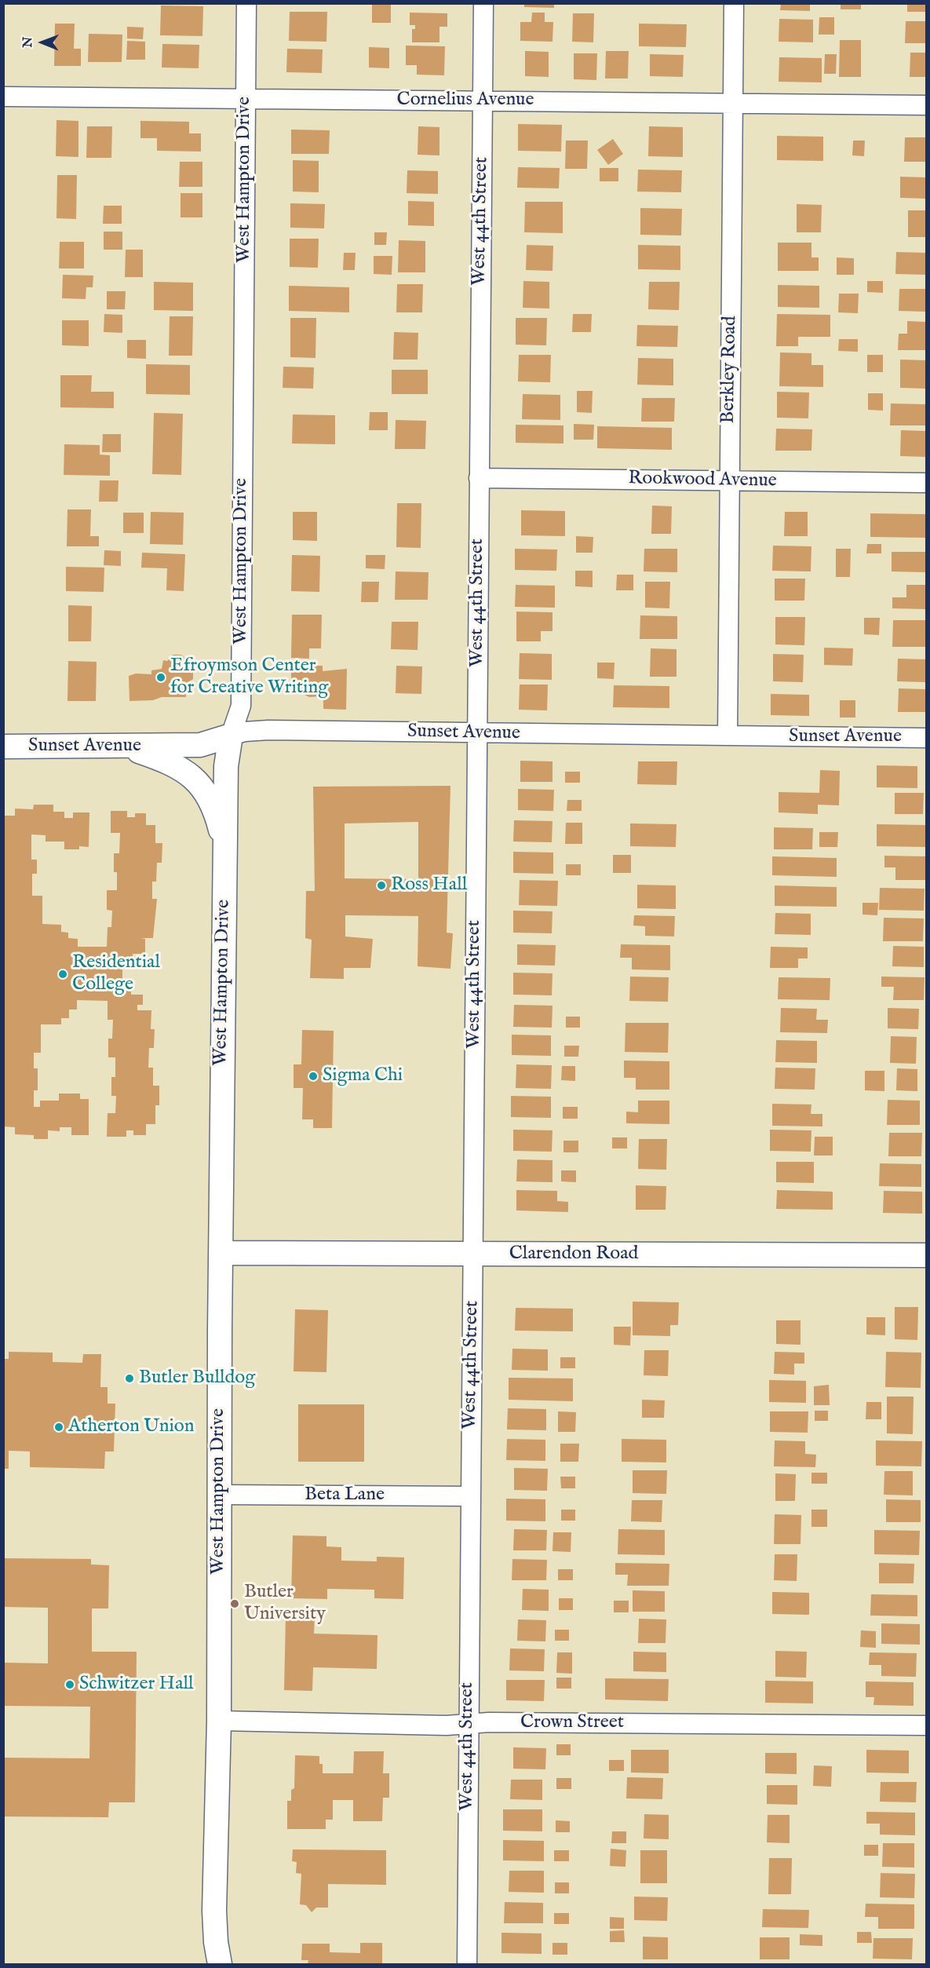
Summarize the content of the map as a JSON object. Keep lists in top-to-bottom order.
{
  "streets": {
    "street": [
      "Cornelius Avenue",
      "West Hampton Drive",
      "West 44th Street",
      "Berkley Road",
      "Rookwood Avenue",
      "Sunset Avenue",
      "Clarendon Road",
      "Beta Lane",
      "Crown Street"
    ]
  },
  "crossings": [
    ["Cornelius Avenue", "West Hampton Drive"],
    ["Cornelius Avenue", "West 44th Street"],
    ["Cornelius Avenue", "Berkley Road"],
    ["West Hampton Drive", "Sunset Avenue"],
    ["West Hampton Drive", "Clarendon Road"],
    ["West Hampton Drive", "Beta Lane"],
    ["West Hampton Drive", "Crown Street"],
    ["West 44th Street", "Rookwood Avenue"],
    ["West 44th Street", "Sunset Avenue"],
    ["West 44th Street", "Clarendon Road"],
    ["West 44th Street", "Beta Lane"],
    ["West 44th Street", "Crown Street"],
    ["Berkley Road", "Rookwood Avenue"],
    ["Berkley Road", "Sunset Avenue"]
  ],
  "places": [
    "Efroymson Center for Creative Writing",
    "Ross Hall",
    "Residential College",
    "Sigma Chi",
    "Butler Bulldog",
    "Atherton Union",
    "Butler University",
    "Schwitzer Hall"
  ],
  "north": "left"
}
